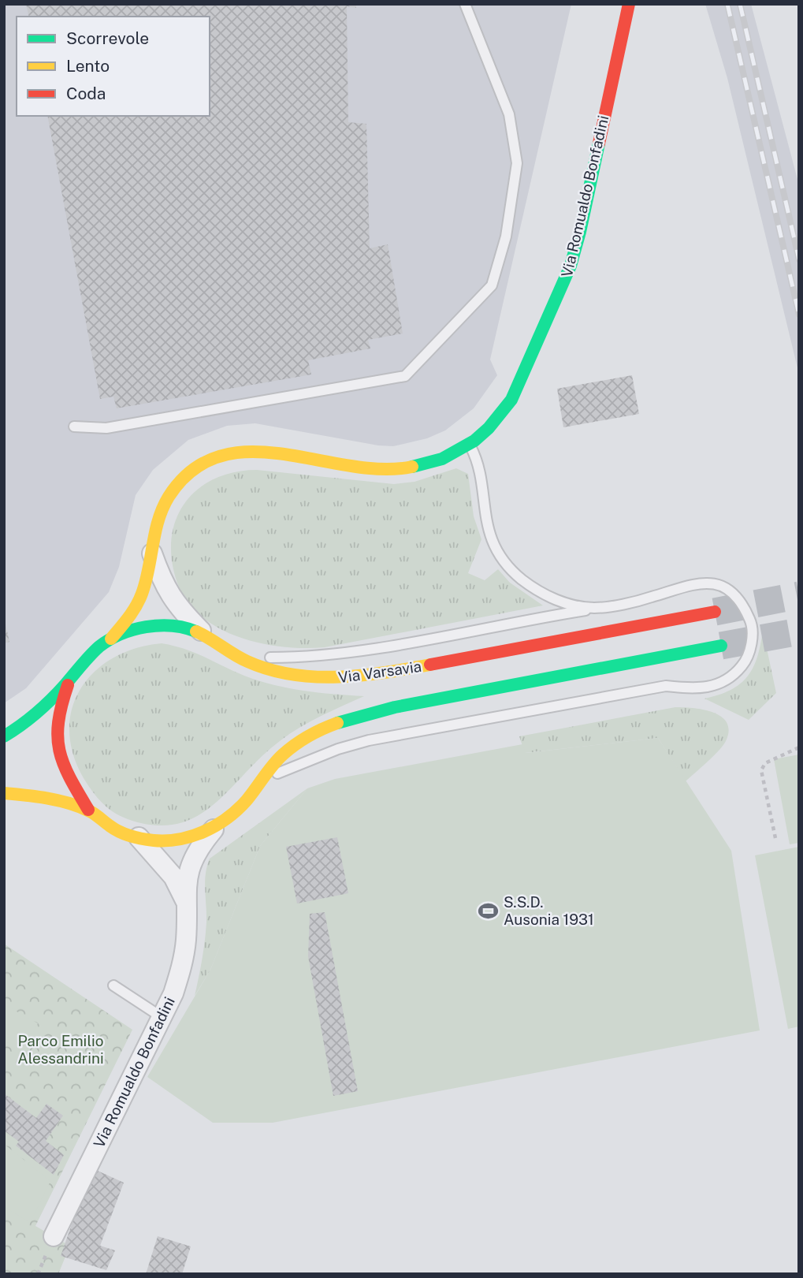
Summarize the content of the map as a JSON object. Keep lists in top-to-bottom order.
{
  "streets": {
    "street": ["Via Romualdo Bonfadini", "Via Varsavia"]
  },
  "crossings": [
    ["Via Romualdo Bonfadini", "Via Varsavia"]
  ],
  "parks": ["Parco Emilio Alessandrini"],
  "places": {
    "sports": ["S.S.D. Ausonia 1931"]
  },
  "legend": ["Scorrevole", "Lento", "Coda"]
}
